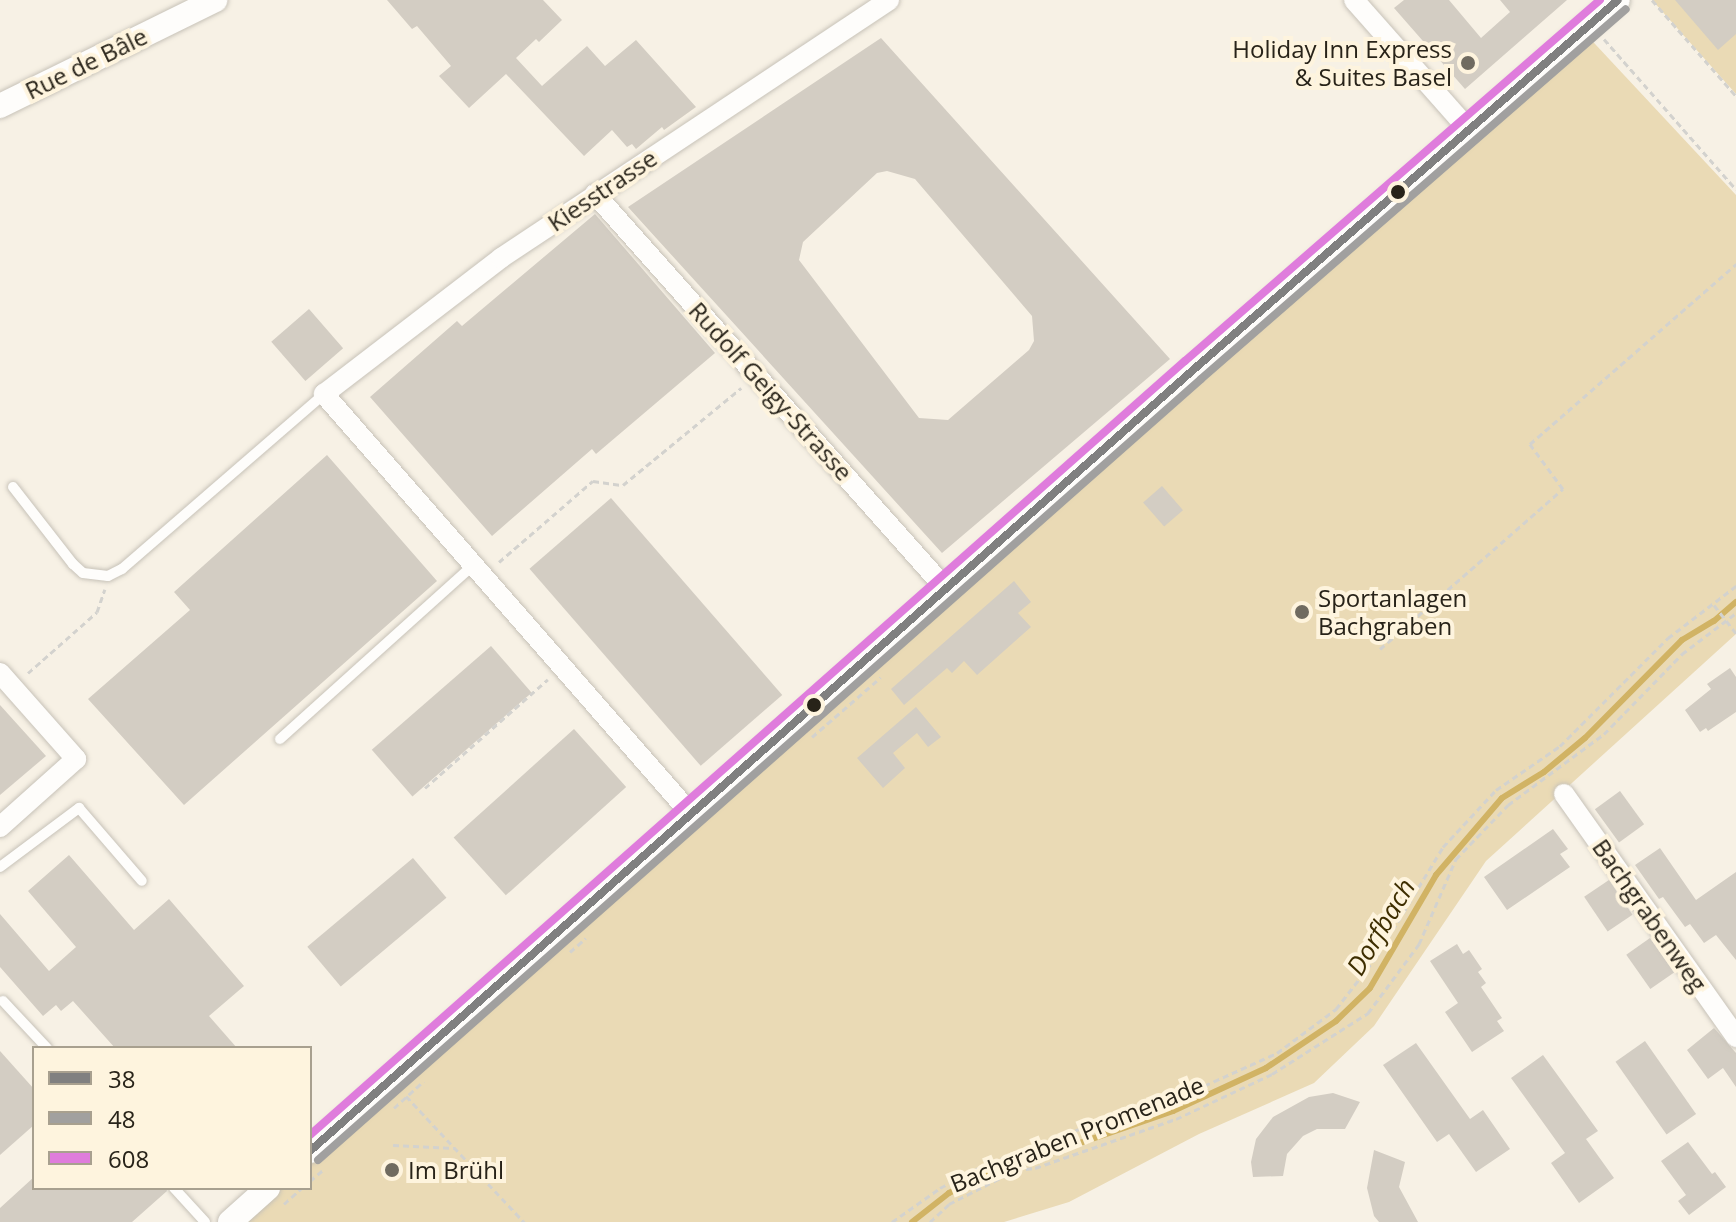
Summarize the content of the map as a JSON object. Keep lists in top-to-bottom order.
{
  "streets": {
    "street": [
      "Rue de Bâle",
      "Kiesstrasse",
      "Rudolf Geigy-Strasse",
      "Bachgrabenweg"
    ],
    "path": ["Bachgraben Promenade"]
  },
  "crossings": [
    ["Kiesstrasse", "Rudolf Geigy-Strasse"]
  ],
  "water": ["Dorfbach"],
  "places": ["Holiday Inn Express & Suites Basel", "Sportanlagen Bachgraben", "Im Brühl"],
  "lines": ["transit line 38", "transit line 608", "transit line 48"],
  "legend": ["38", "48", "608"]
}
